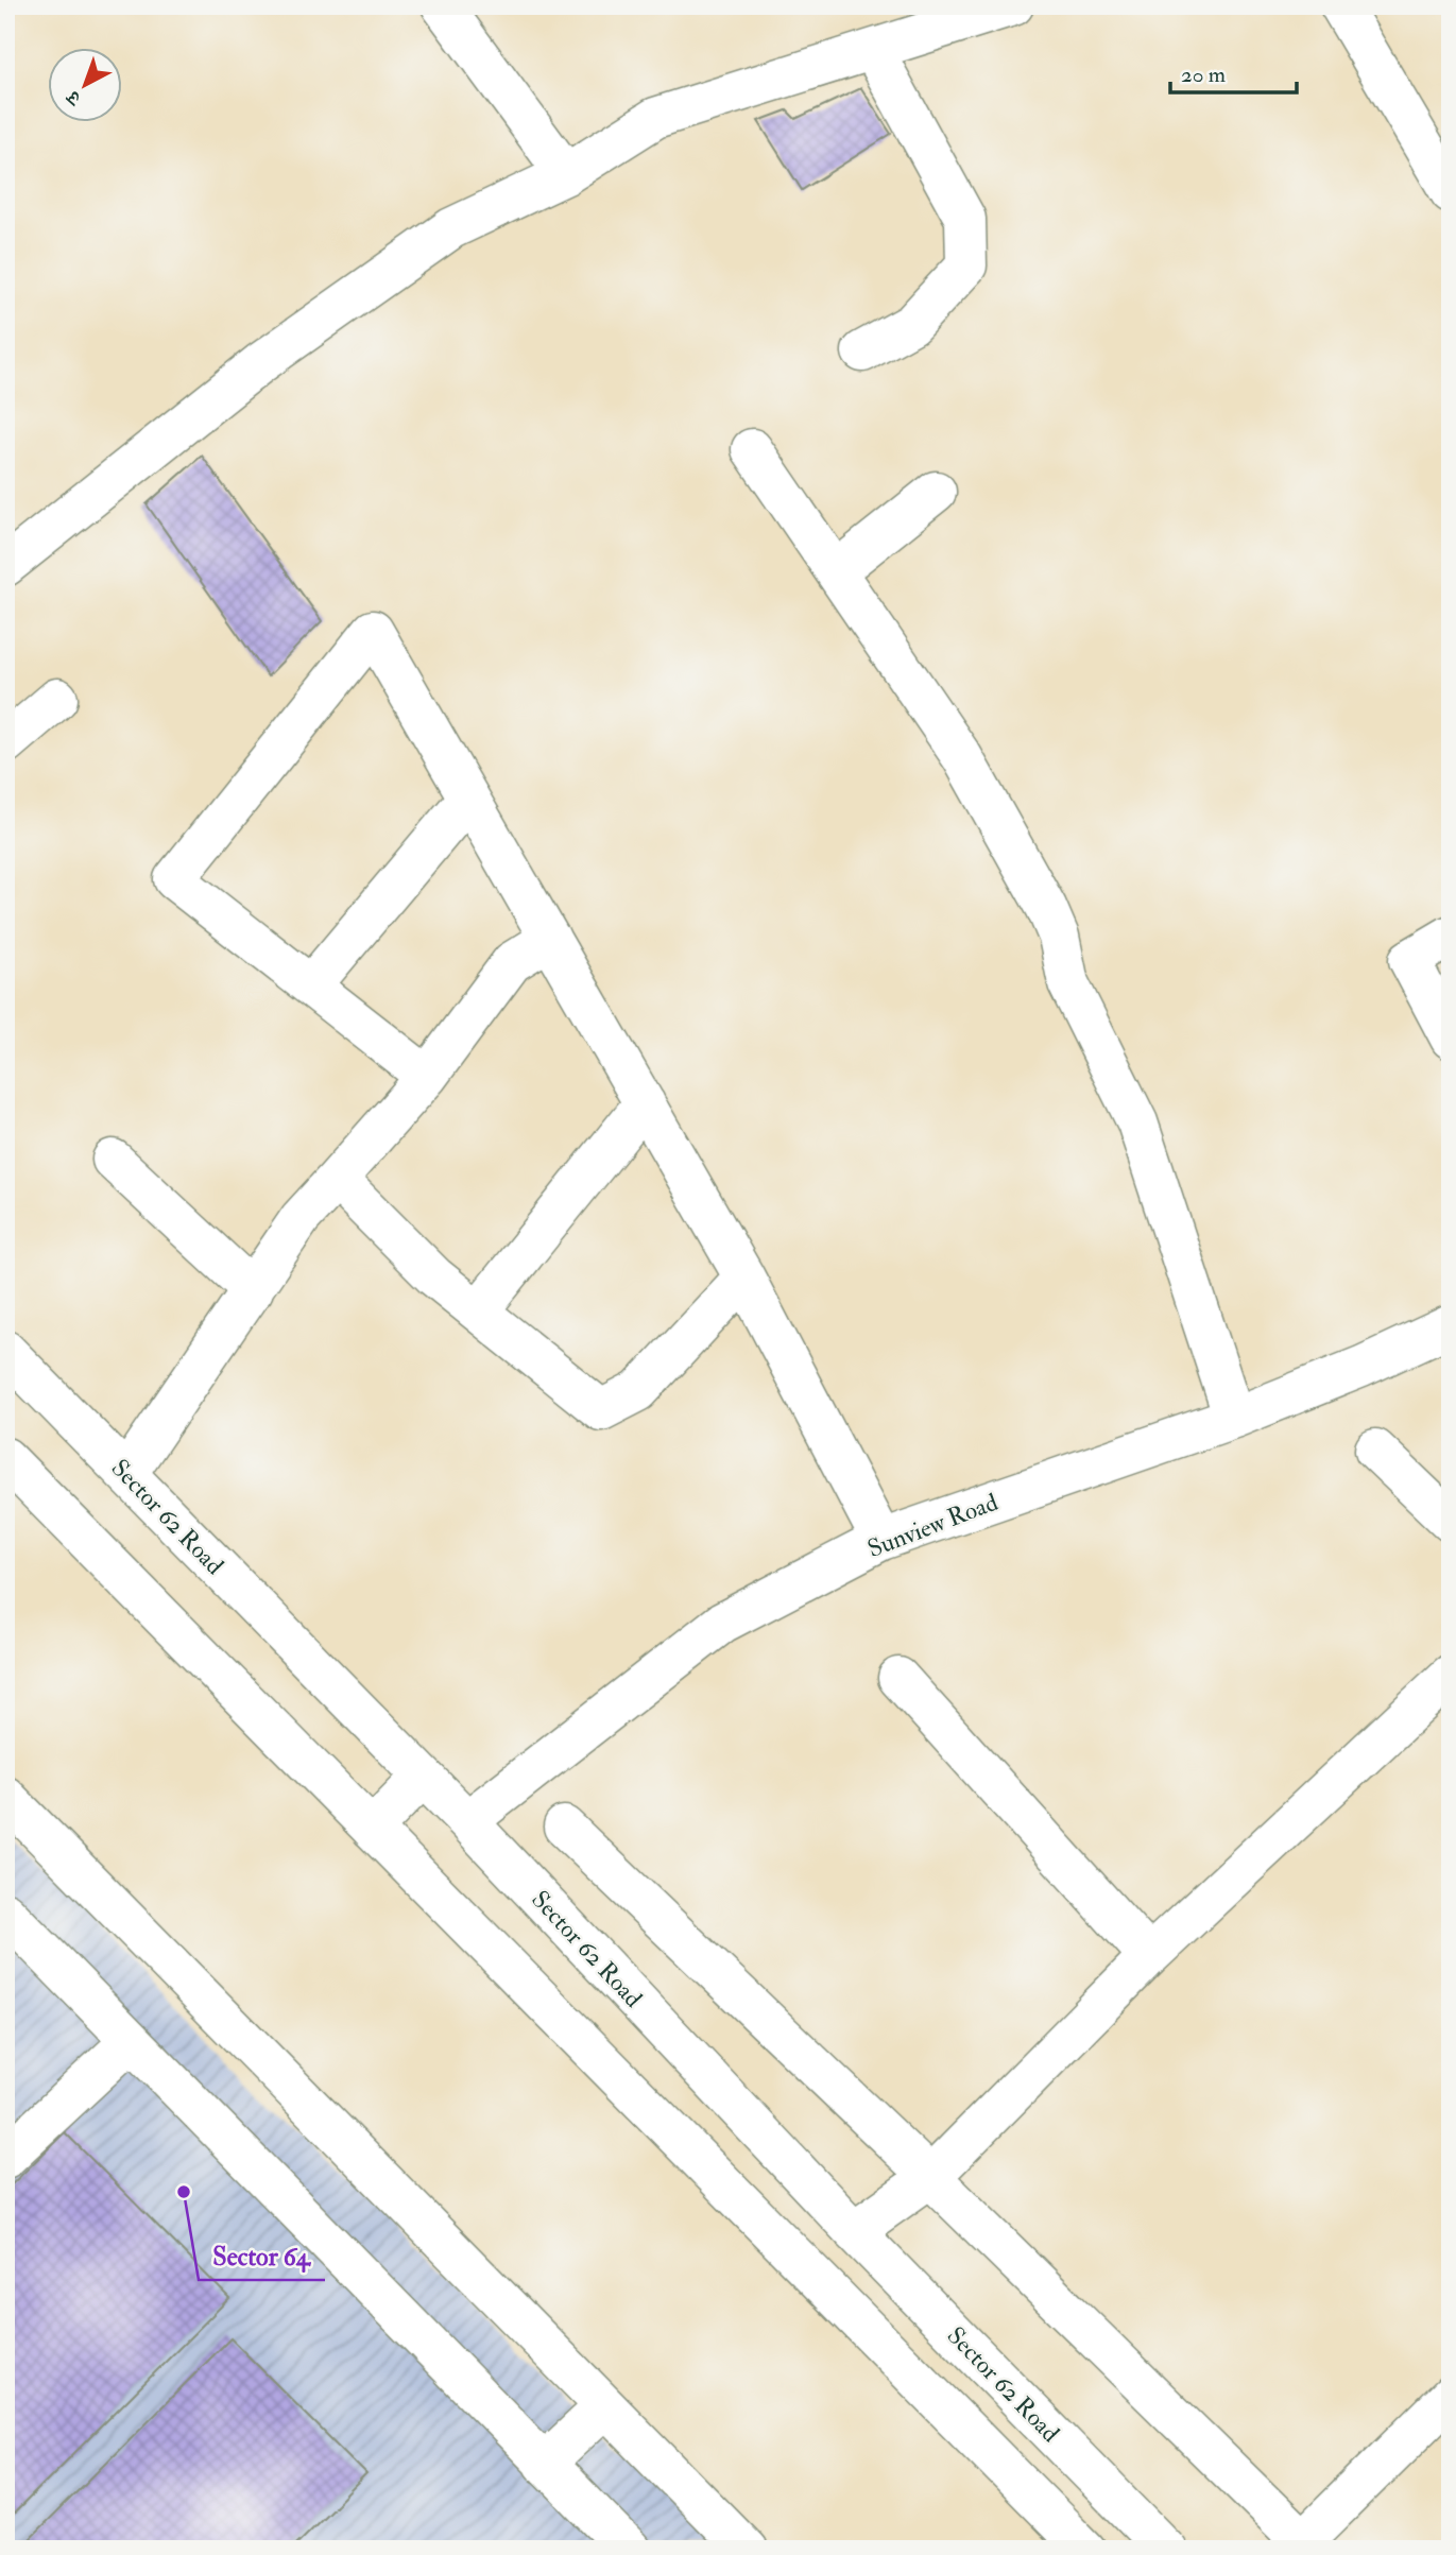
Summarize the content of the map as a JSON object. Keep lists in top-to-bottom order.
{
  "streets": {
    "street": ["Sector 62 Road", "Sunview Road"]
  },
  "crossings": [
    ["Sector 62 Road", "Sunview Road"]
  ],
  "places": ["Sector 64"],
  "scale_bar": "20 m",
  "north": "bottom left"
}
